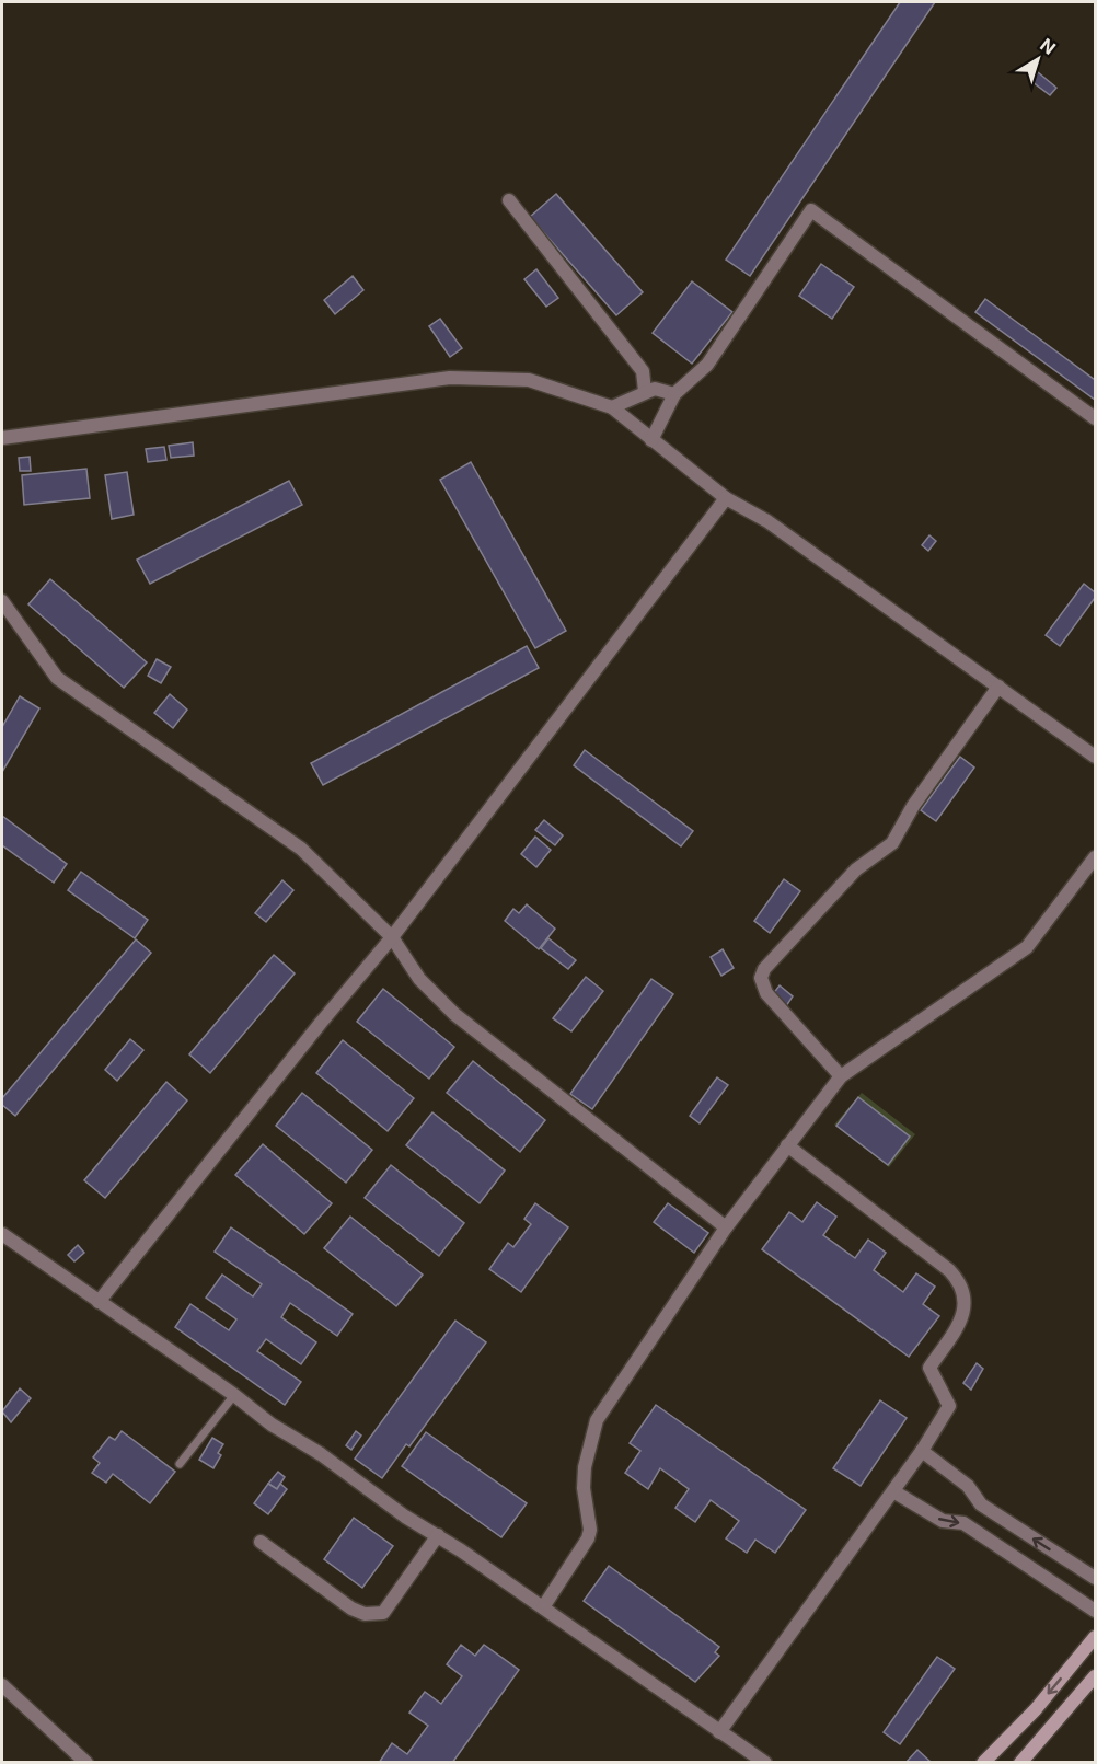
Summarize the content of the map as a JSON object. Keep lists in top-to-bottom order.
{
  "north": "top right"
}
